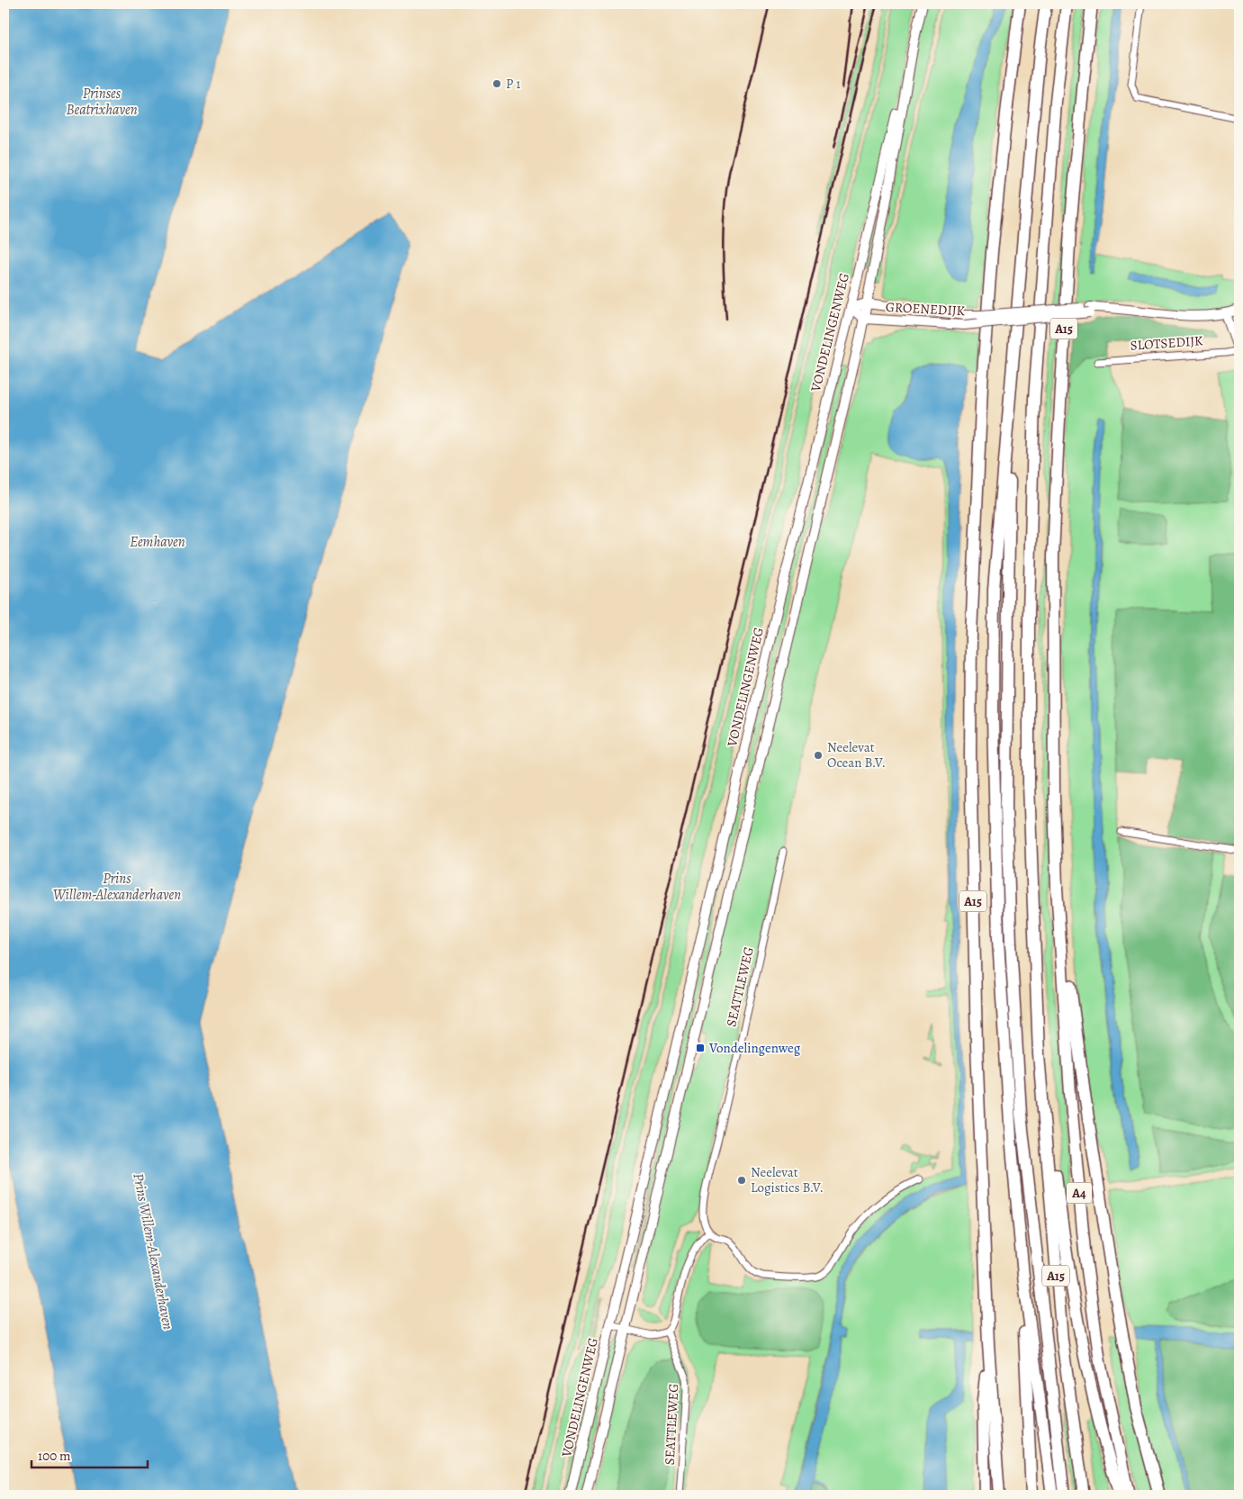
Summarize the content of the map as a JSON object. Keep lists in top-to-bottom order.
{
  "streets": {
    "highway": ["A15", "A4"],
    "main road": ["GROENEDIJK", "VONDELINGENWEG", "SLOTSEDIJK"],
    "street": ["SEATTLEWEG"]
  },
  "crossings": [
    ["GROENEDIJK", "VONDELINGENWEG"],
    ["GROENEDIJK", "SLOTSEDIJK"],
    ["A15", "A4"]
  ],
  "water": ["Prinses Beatrixhaven", "Eemhaven", "Prins Willem-Alexanderhaven"],
  "places": {
    "other": ["P 1", "Neelevat Ocean B.V.", "Neelevat Logistics B.V."],
    "transit": ["Vondelingenweg"]
  },
  "scale_bar": "100 m"
}
